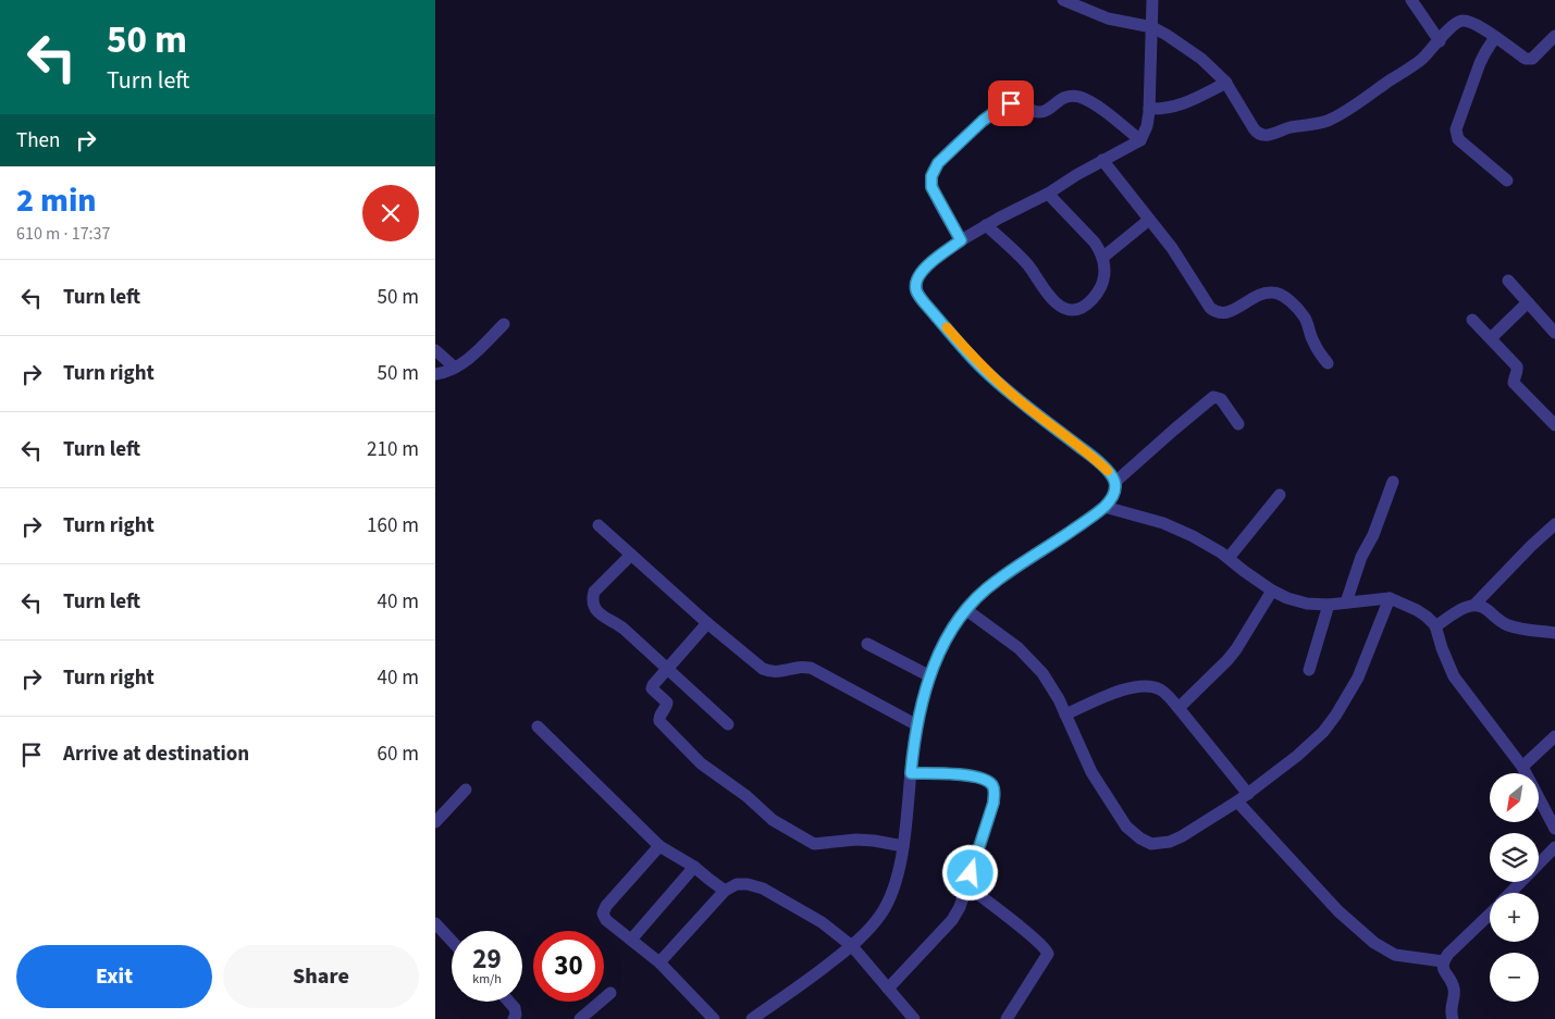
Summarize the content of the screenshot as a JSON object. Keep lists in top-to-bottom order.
{
  "north": "bottom left",
  "page": {
    "turn": ["50 m", "Turn left"],
    "then": "Then",
    "heading": ["2 min", "610 m · 17:37"],
    "list": [
      {
        "name": "Turn left",
        "value": "50 m"
      },
      {
        "name": "Turn right",
        "value": "50 m"
      },
      {
        "name": "Turn left",
        "value": "210 m"
      },
      {
        "name": "Turn right",
        "value": "160 m"
      },
      {
        "name": "Turn left",
        "value": "40 m"
      },
      {
        "name": "Turn right",
        "value": "40 m"
      },
      {
        "name": "Arrive at destination",
        "value": "60 m"
      }
    ],
    "map_buttons": ["+", "−"],
    "speed": "29 km/h",
    "limit": "30",
    "buttons": ["Exit", "Share"]
  }
}
